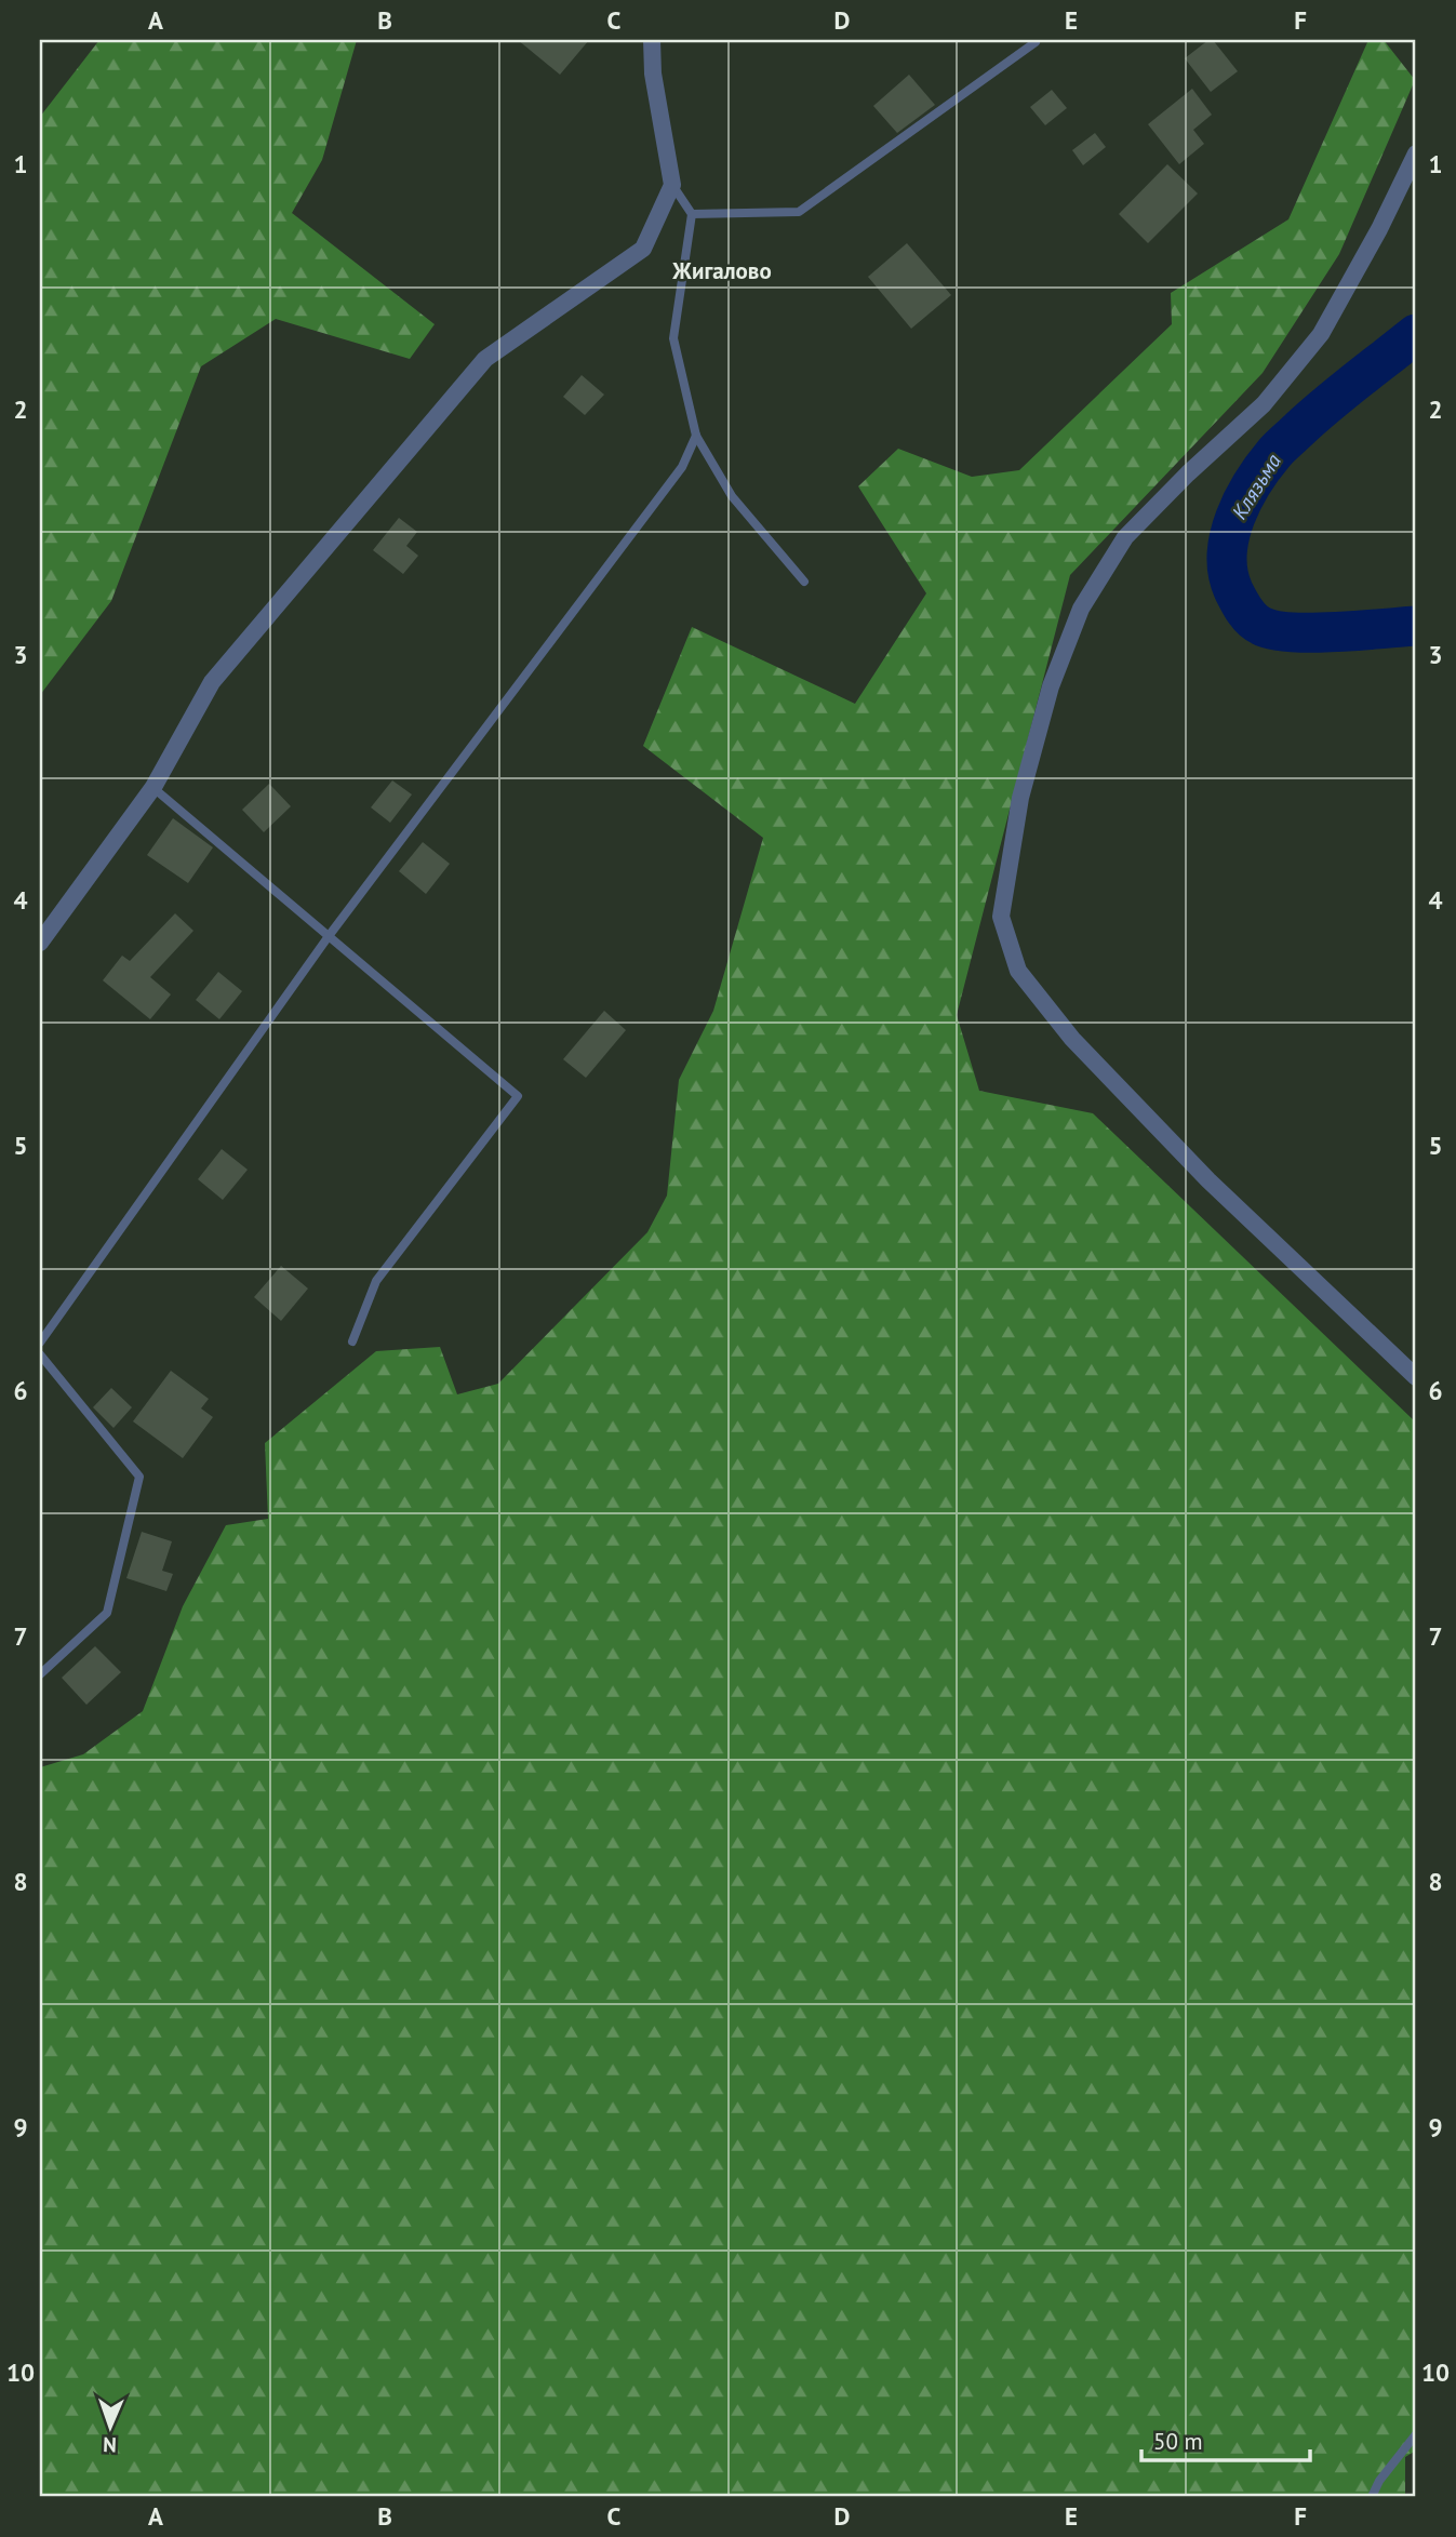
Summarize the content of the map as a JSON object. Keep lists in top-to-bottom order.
{
  "districts": ["Жигалово"],
  "water": ["Клязьма"],
  "scale_bar": "50 m",
  "north": "bottom",
  "grid": {
    "columns": [
      "A",
      "B",
      "C",
      "D",
      "E",
      "F"
    ],
    "rows": [
      "1",
      "2",
      "3",
      "4",
      "5",
      "6",
      "7",
      "8",
      "9",
      "10"
    ]
  }
}
